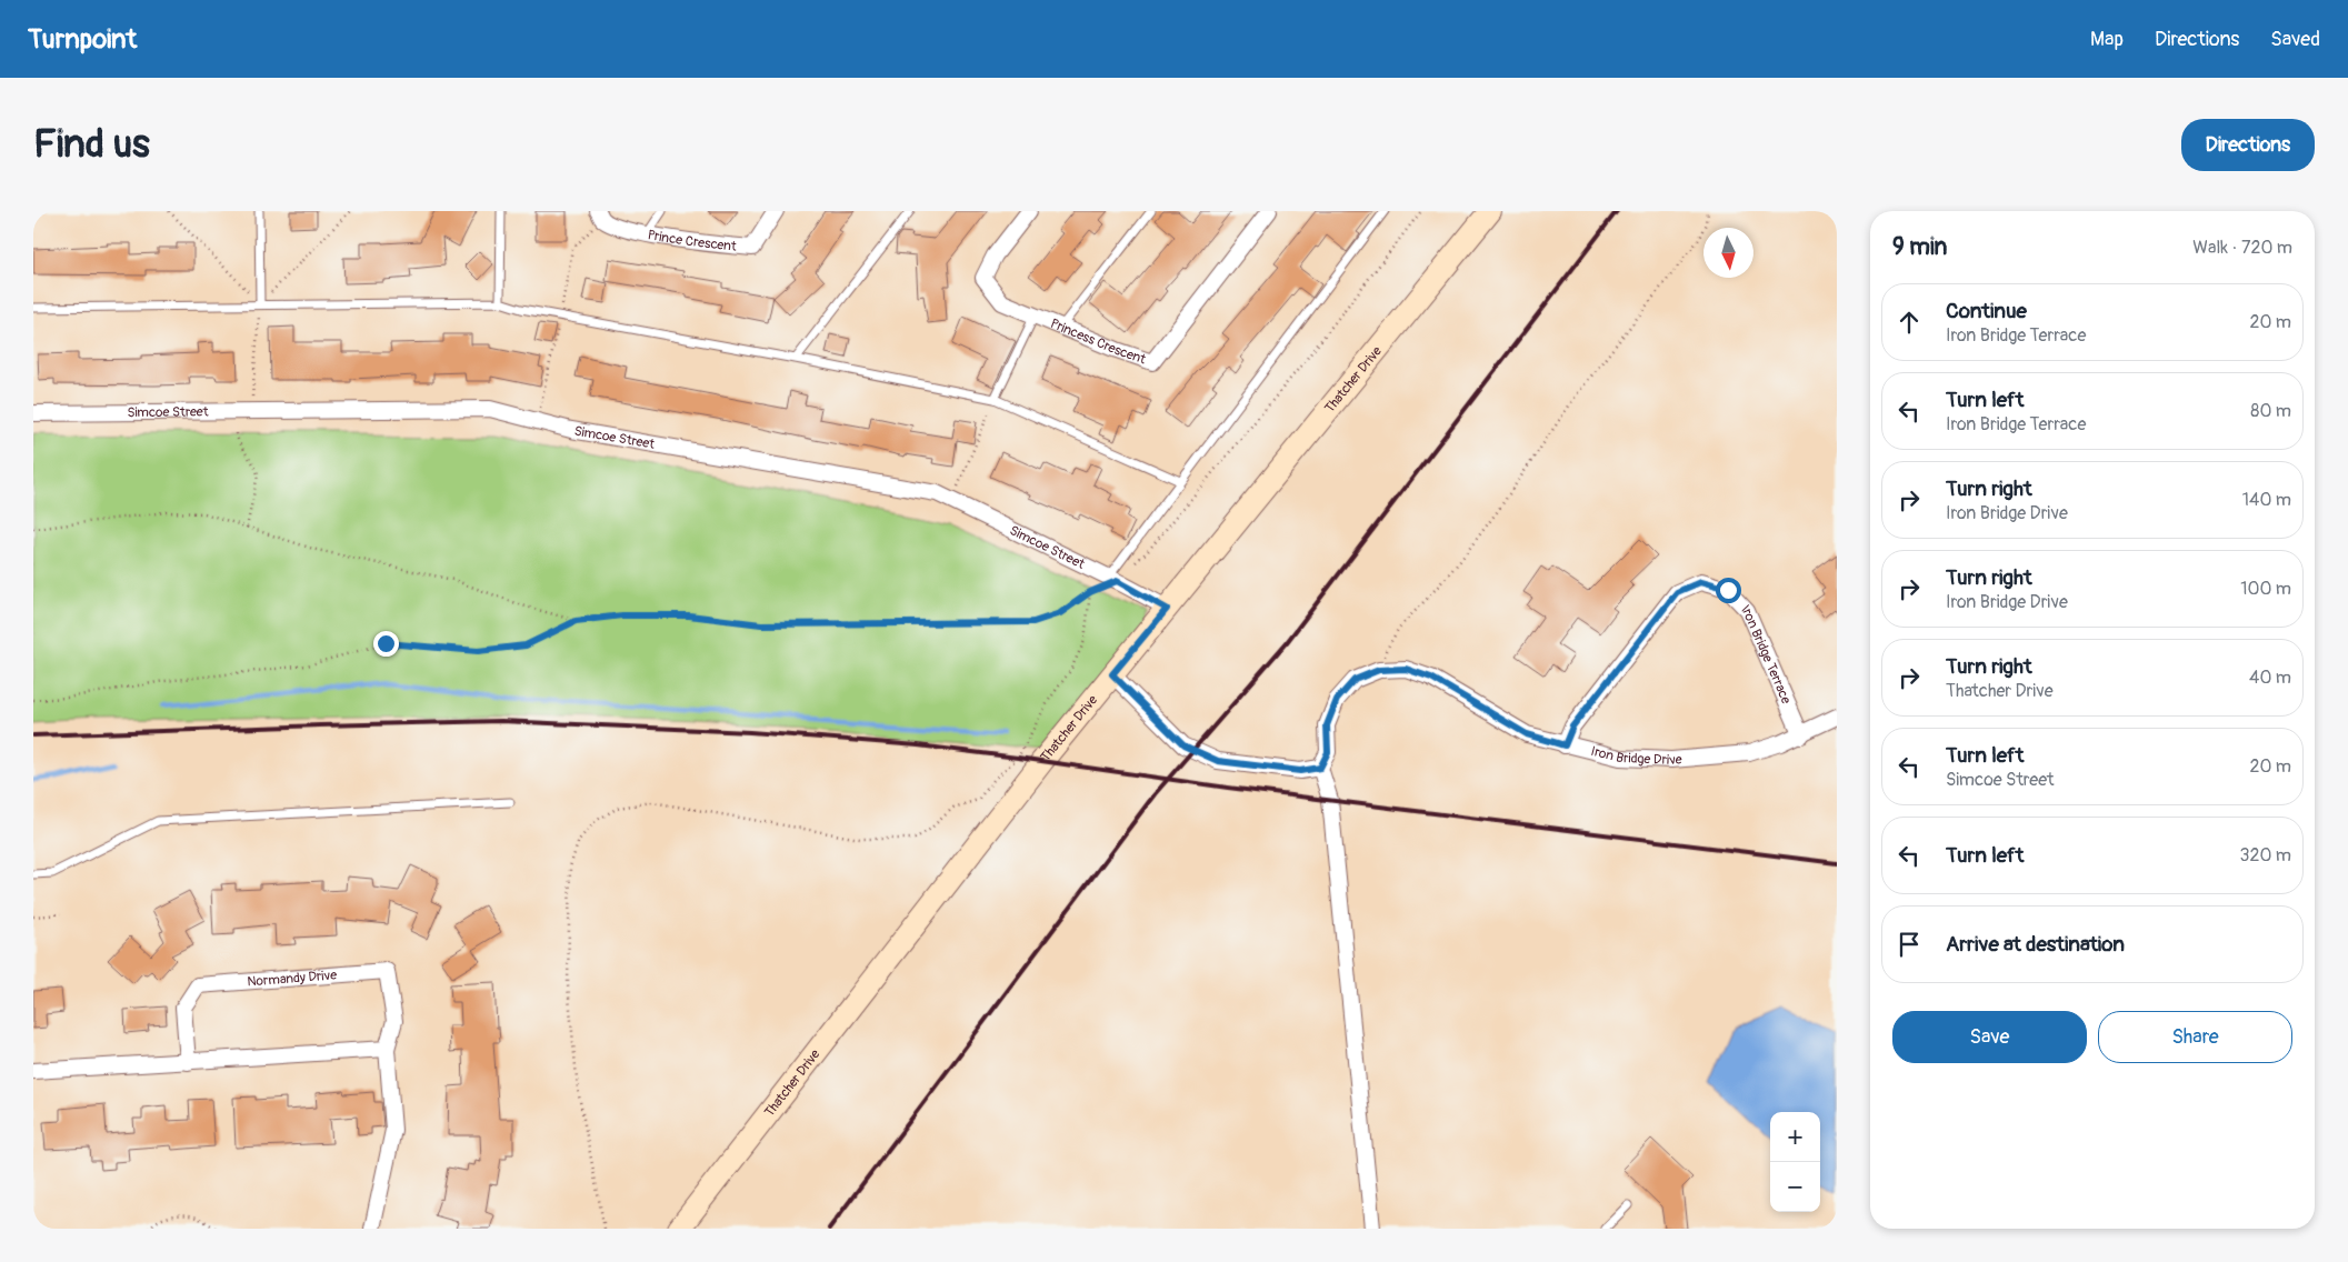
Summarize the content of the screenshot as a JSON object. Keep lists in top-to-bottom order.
{
  "streets": {
    "main road": ["Thatcher Drive"],
    "street": [
      "Prince Crescent",
      "Princess Crescent",
      "Simcoe Street",
      "Iron Bridge Terrace",
      "Iron Bridge Drive",
      "Normandy Drive"
    ]
  },
  "crossings": [
    ["Thatcher Drive", "Simcoe Street"],
    ["Iron Bridge Terrace", "Iron Bridge Drive"]
  ],
  "north": "bottom",
  "page": {
    "header": "Turnpoint",
    "nav": ["Map", "Directions", "Saved"],
    "buttons": [
      "Directions",
      ["Save", "Share"]
    ],
    "title": "Find us",
    "heading": ["9 min", "Walk · 720 m"],
    "list": [
      ["Continue", "Iron Bridge Terrace", "20 m"],
      ["Turn left", "Iron Bridge Terrace", "80 m"],
      ["Turn right", "Iron Bridge Drive", "140 m"],
      ["Turn right", "Iron Bridge Drive", "100 m"],
      ["Turn right", "Thatcher Drive", "40 m"],
      ["Turn left", "Simcoe Street", "20 m"],
      ["Turn left", "320 m"],
      "Arrive at destination"
    ],
    "map_buttons": ["+", "−"]
  }
}
